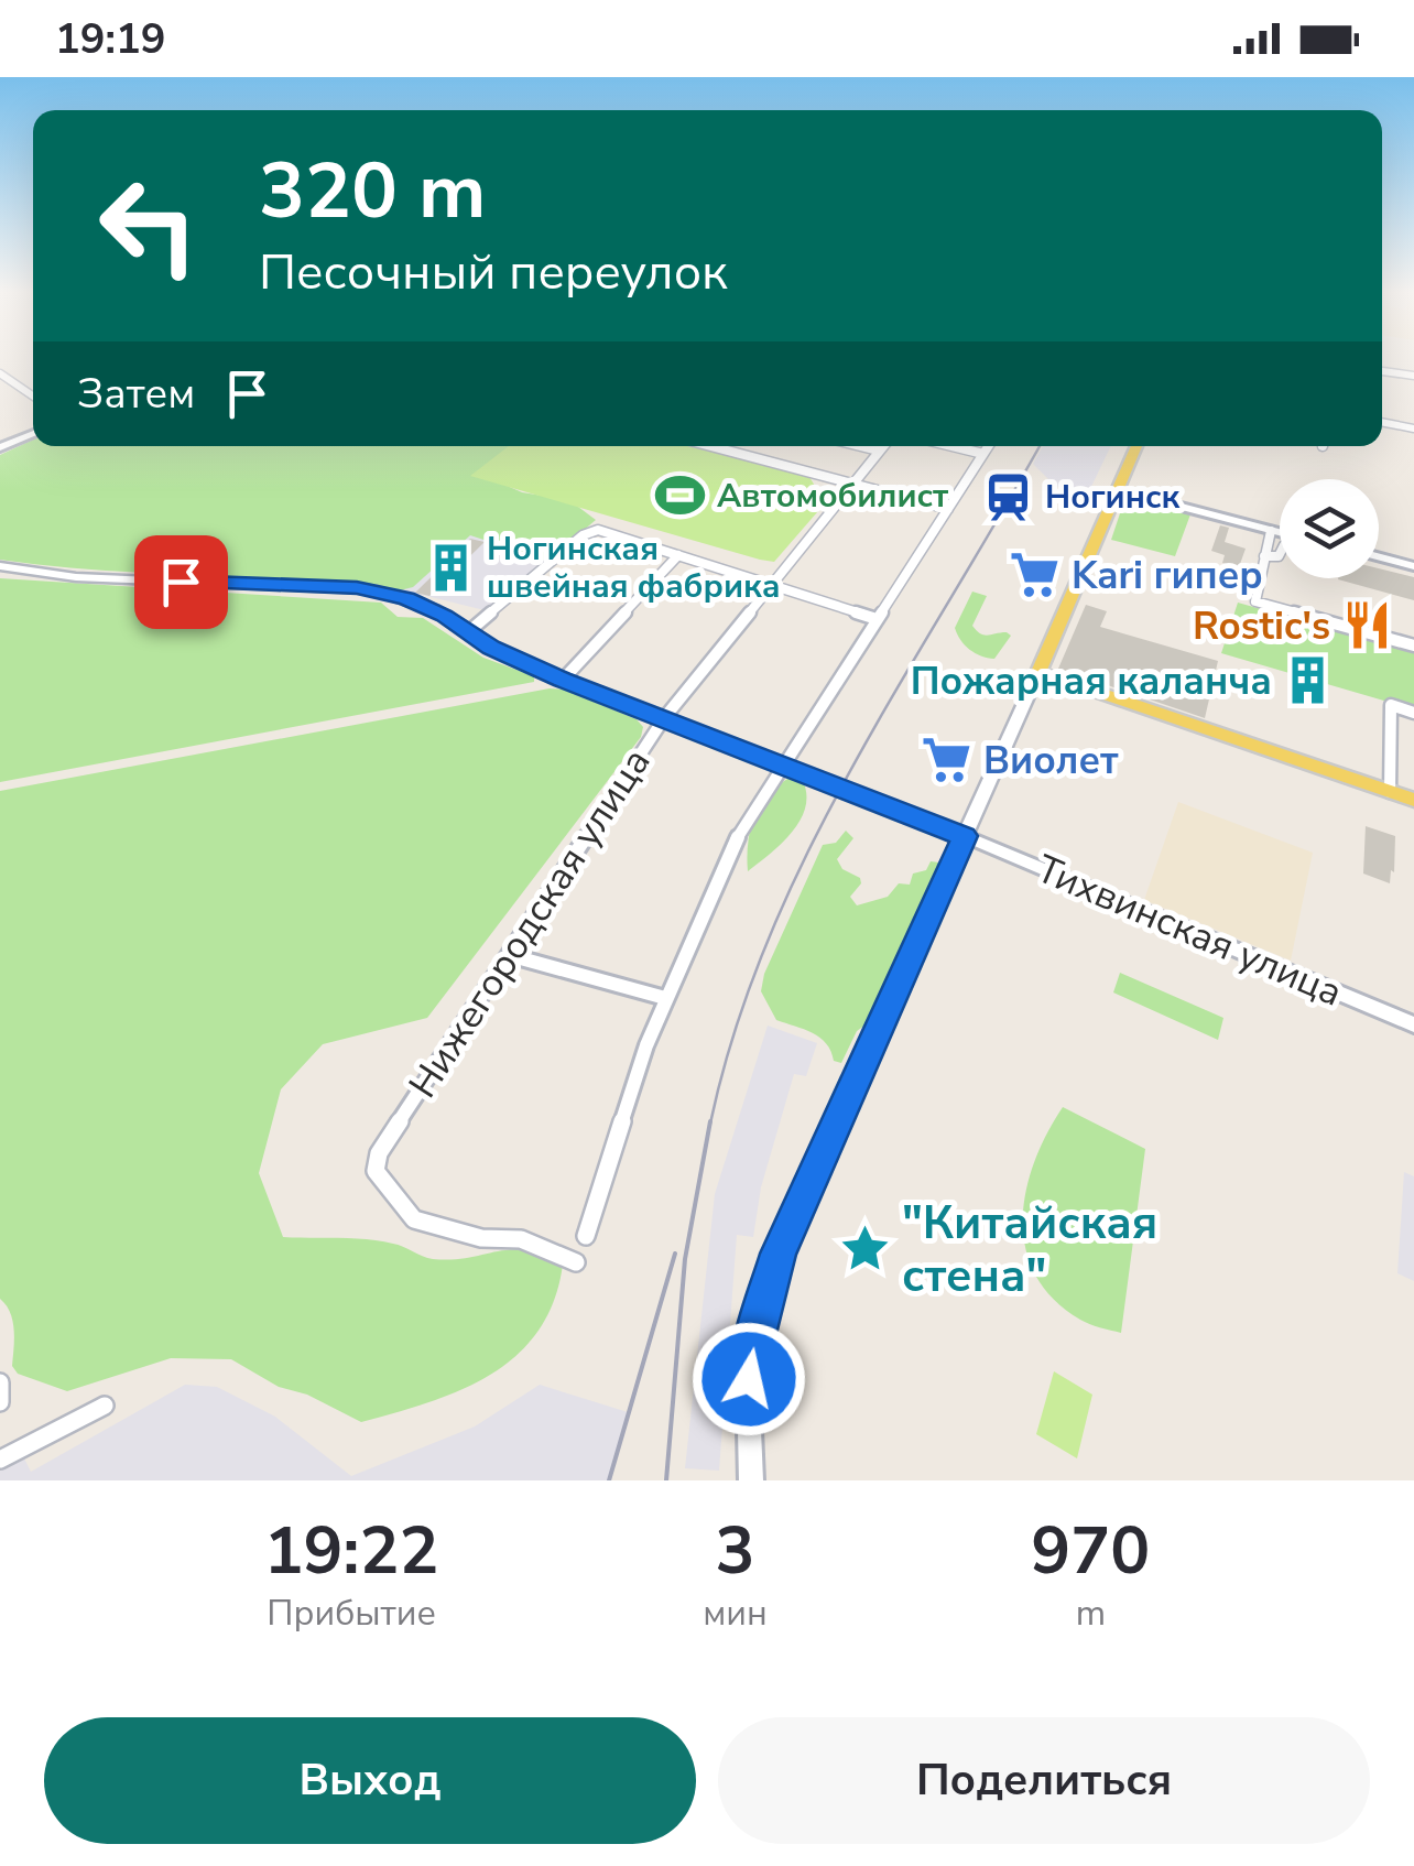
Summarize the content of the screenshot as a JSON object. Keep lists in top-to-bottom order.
{
  "streets": {
    "street": ["Нижегородская улица", "Тихвинская улица"]
  },
  "places": {
    "sports": ["Автомобилист"],
    "station": ["Ногинск"],
    "building": ["Ногинская швейная фабрика", "Пожарная каланча"],
    "supermarket": ["Kari гипер", "Виолет"],
    "restaurant": ["Rostic's"],
    "place": ["\"Китайская стена\""]
  },
  "page": {
    "status": "19:19",
    "turn": ["320 m", "Песочный переулок"],
    "then": "Затем",
    "eta": [
      "19:22",
      "Прибытие",
      "3",
      "мин",
      "970",
      "m"
    ],
    "buttons": ["Выход", "Поделиться"]
  }
}
